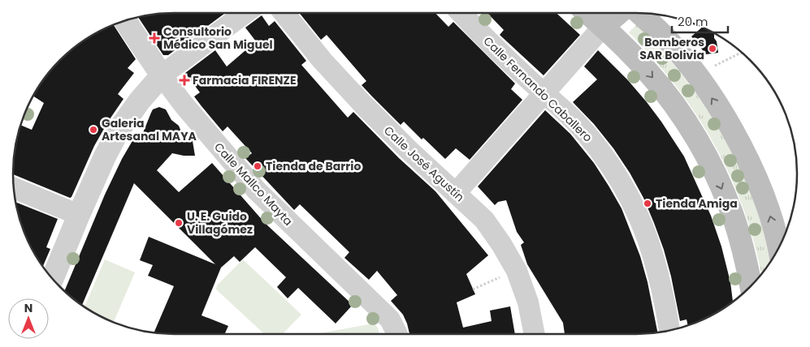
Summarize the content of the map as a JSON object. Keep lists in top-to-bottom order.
{
  "streets": {
    "street": ["Calle Fernando Caballero", "Calle José Agustín", "Calle Mallco Mayta"]
  },
  "places": {
    "health": ["Consultorio Médico San Miguel", "Farmacia FIRENZE"],
    "other": [
      "Bomberos SAR Bolivia",
      "Galeria Artesanal MAYA",
      "Tienda de Barrio",
      "Tienda Amiga",
      "U. E. Guido Villagómez"
    ]
  },
  "scale_bar": "20 m",
  "north": "top"
}
